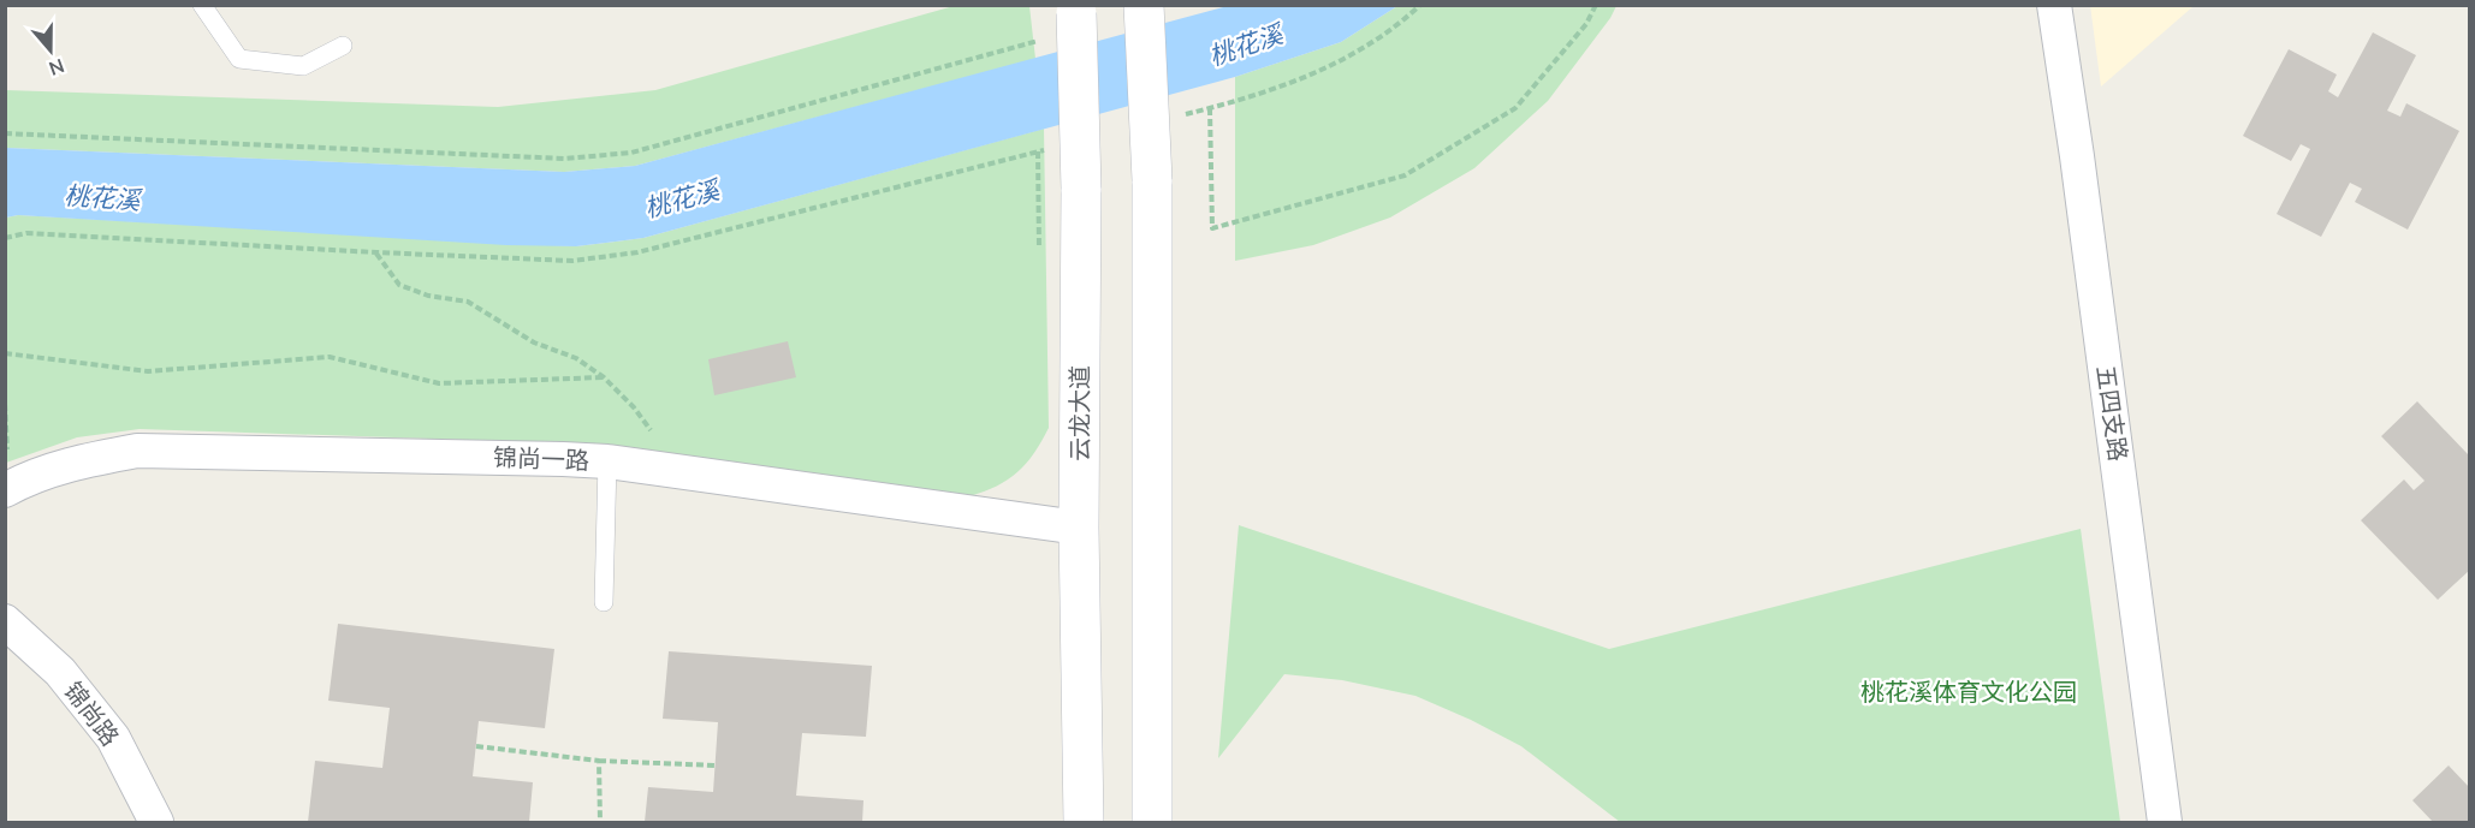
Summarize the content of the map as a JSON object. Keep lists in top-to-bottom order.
{
  "streets": {
    "main road": ["云龙大道"],
    "street": ["五四支路", "锦尚一路", "锦尚路"]
  },
  "crossings": [
    ["云龙大道", "锦尚一路"]
  ],
  "water": ["桃花溪"],
  "parks": ["桃花溪体育文化公园"],
  "north": "bottom"
}
